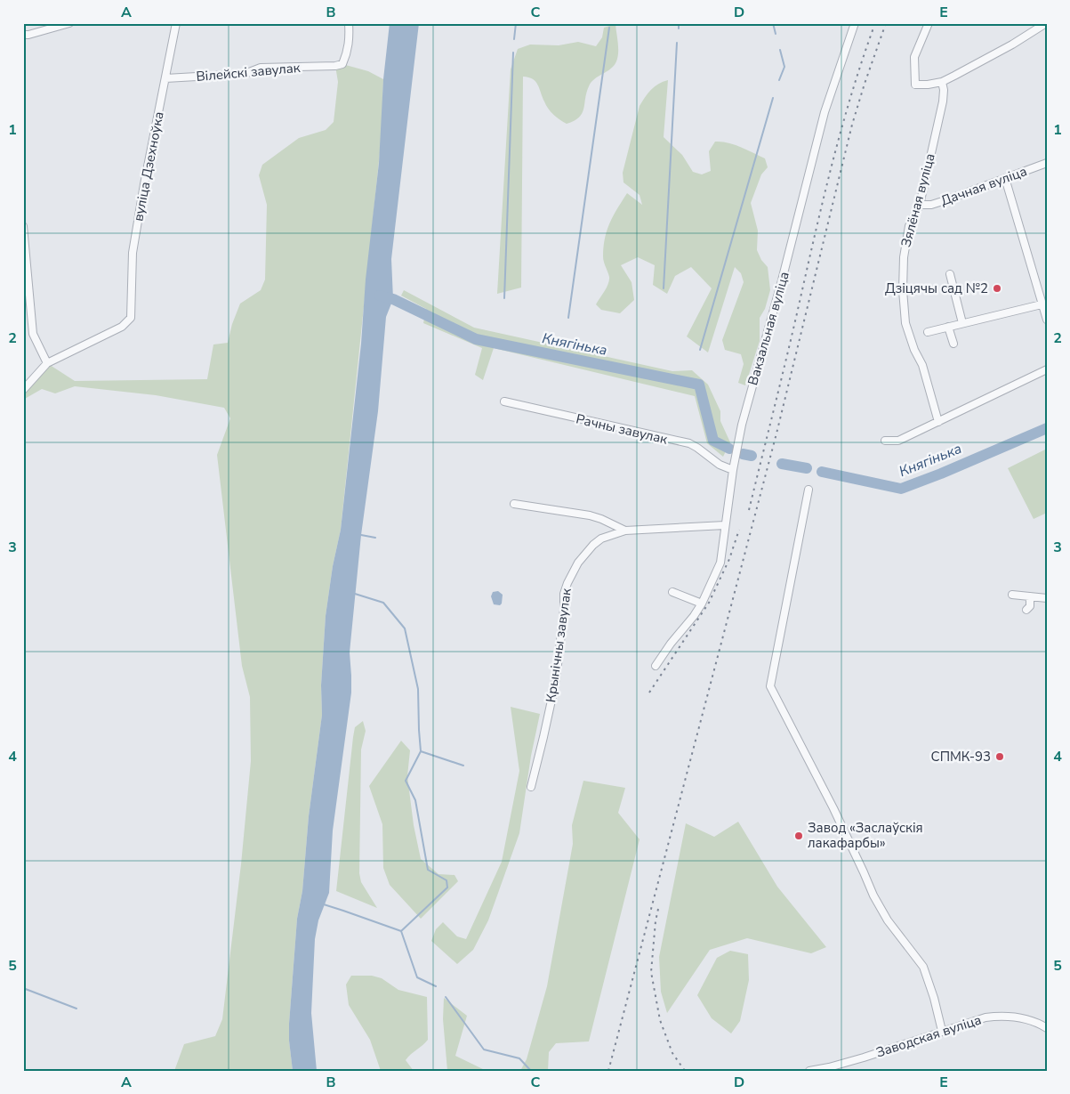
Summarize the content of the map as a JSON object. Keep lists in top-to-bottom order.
{
  "streets": {
    "street": [
      "Вілейскі завулак",
      "вуліца Дзехноўка",
      "Дачная вуліца",
      "Зялёная вуліца",
      "Вакзальная вуліца",
      "Рачны завулак",
      "Крынічны завулак",
      "Заводская вуліца"
    ]
  },
  "crossings": [
    ["Вілейскі завулак", "вуліца Дзехноўка"],
    ["Дачная вуліца", "Зялёная вуліца"],
    ["Вакзальная вуліца", "Рачны завулак"]
  ],
  "water": ["Княгінька"],
  "places": ["Дзіцячы сад №2", "СПМК-93", "Завод «Заслаўскія лакафарбы»"],
  "grid": {
    "columns": [
      "A",
      "B",
      "C",
      "D",
      "E"
    ],
    "rows": [
      "1",
      "2",
      "3",
      "4",
      "5"
    ]
  }
}
